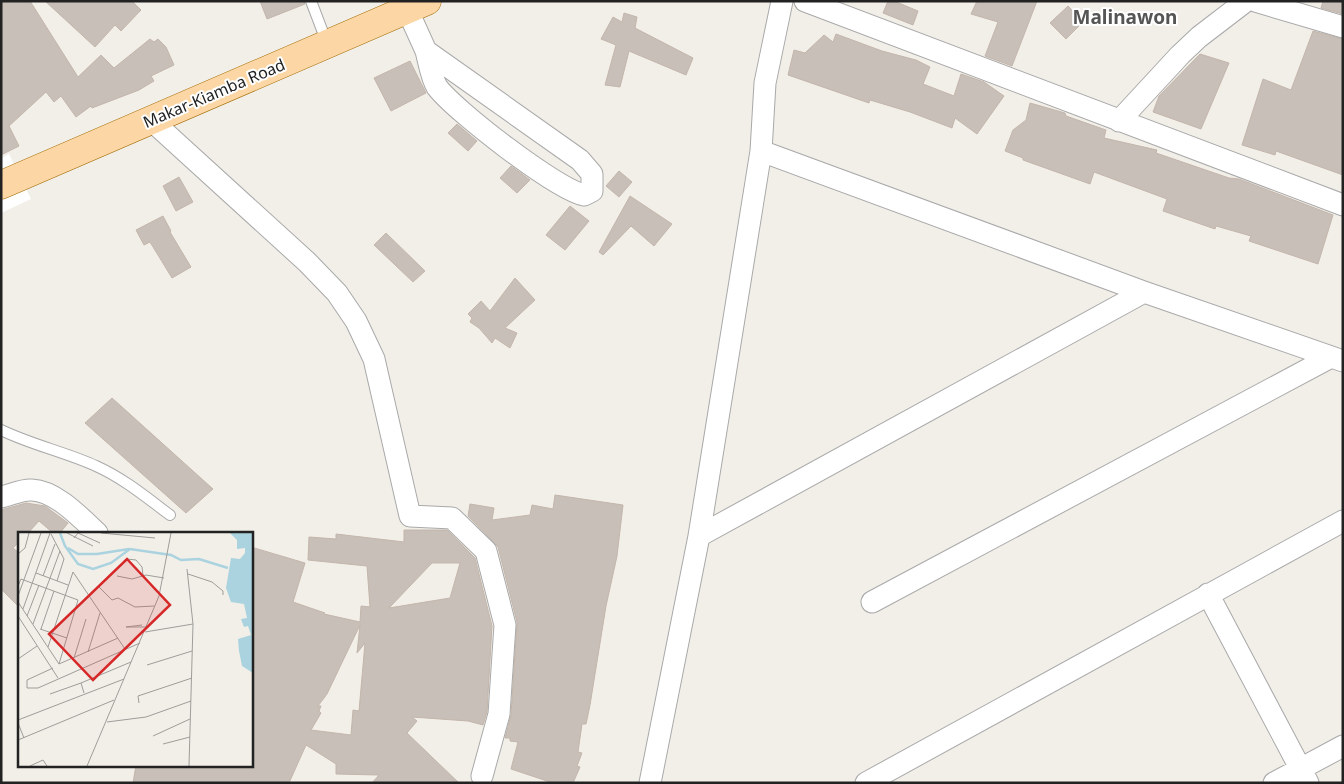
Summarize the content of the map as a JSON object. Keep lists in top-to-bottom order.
{
  "streets": {
    "main road": ["Makar-Kiamba Road"]
  },
  "districts": ["Malinawon"]
}
